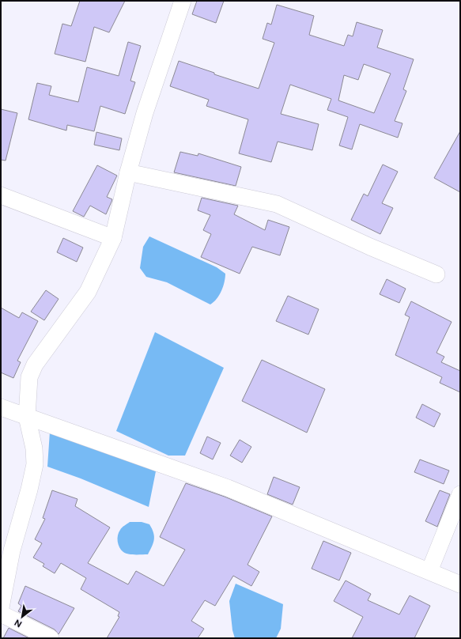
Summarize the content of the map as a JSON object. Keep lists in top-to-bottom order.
{
  "north": "bottom left"
}
